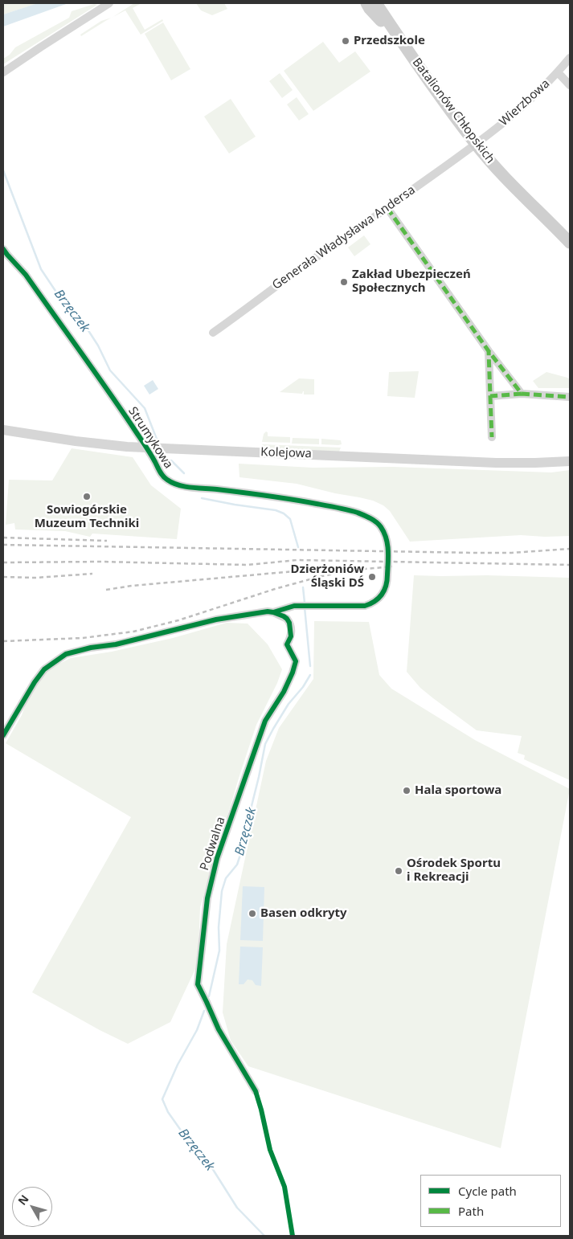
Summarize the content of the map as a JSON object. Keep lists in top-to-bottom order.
{
  "streets": {
    "main road": ["Batalionów Chłopskich"],
    "street": [
      "Wierzbowa",
      "Generała Władysława Andersa",
      "Strumykowa",
      "Kolejowa",
      "Podwalna"
    ]
  },
  "crossings": [
    ["Wierzbowa", "Batalionów Chłopskich"],
    ["Wierzbowa", "Generała Władysława Andersa"],
    ["Batalionów Chłopskich", "Generała Władysława Andersa"],
    ["Strumykowa", "Kolejowa"],
    ["Strumykowa", "Podwalna"]
  ],
  "water": ["Brzęczek"],
  "places": [
    "Przedszkole",
    "Zakład Ubezpieczeń Społecznych",
    "Sowiogórskie Muzeum Techniki",
    "Dzierżoniów Śląski DŚ",
    "Hala sportowa",
    "Ośrodek Sportu i Rekreacji",
    "Basen odkryty"
  ],
  "legend": ["Cycle path", "Path"],
  "north": "top left"
}
